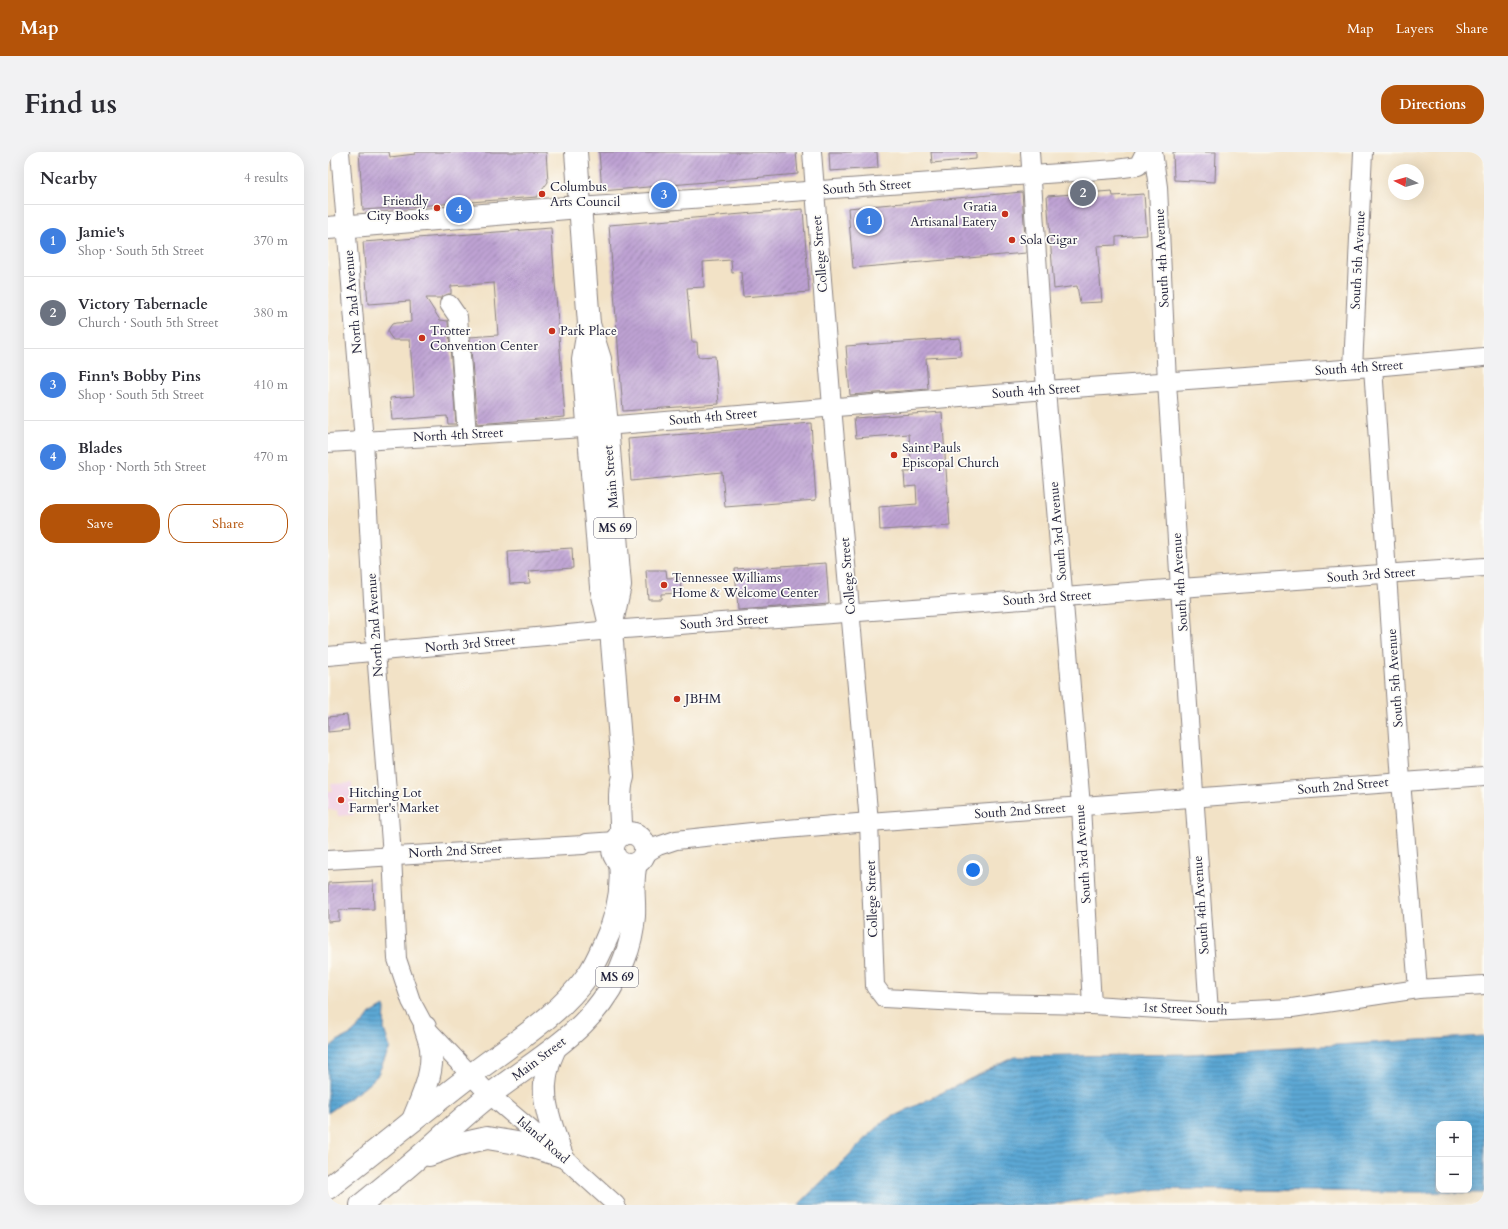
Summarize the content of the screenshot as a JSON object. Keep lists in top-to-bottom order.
{
  "streets": {
    "main road": ["Main Street", "MS 69"],
    "street": [
      "South 5th Street",
      "College Street",
      "South 4th Avenue",
      "South 5th Avenue",
      "North 2nd Avenue",
      "South 4th Street",
      "North 4th Street",
      "South 3rd Avenue",
      "South 3rd Street",
      "North 3rd Street",
      "South 2nd Street",
      "North 2nd Street",
      "1st Street South",
      "Island Road"
    ]
  },
  "crossings": [
    ["South 5th Street", "College Street"],
    ["South 5th Street", "Main Street"],
    ["South 5th Street", "South 3rd Avenue"],
    ["College Street", "South 4th Street"],
    ["College Street", "South 3rd Street"],
    ["College Street", "South 2nd Street"],
    ["College Street", "1st Street South"],
    ["South 4th Avenue", "South 4th Street"],
    ["South 4th Avenue", "South 3rd Street"],
    ["South 4th Avenue", "South 2nd Street"],
    ["South 4th Avenue", "1st Street South"],
    ["South 5th Avenue", "South 4th Street"],
    ["South 5th Avenue", "South 3rd Street"],
    ["South 5th Avenue", "South 2nd Street"],
    ["South 5th Avenue", "1st Street South"],
    ["North 2nd Avenue", "North 4th Street"],
    ["North 2nd Avenue", "Main Street"],
    ["North 2nd Avenue", "North 3rd Street"],
    ["North 2nd Avenue", "North 2nd Street"],
    ["North 2nd Avenue", "Island Road"],
    ["South 4th Street", "North 4th Street"],
    ["South 4th Street", "Main Street"],
    ["South 4th Street", "South 3rd Avenue"],
    ["North 4th Street", "Main Street"],
    ["Main Street", "South 3rd Street"],
    ["Main Street", "North 3rd Street"],
    ["Main Street", "South 2nd Street"],
    ["Main Street", "North 2nd Street"],
    ["Main Street", "Island Road"],
    ["South 3rd Avenue", "South 3rd Street"],
    ["South 3rd Avenue", "South 2nd Street"],
    ["South 3rd Avenue", "1st Street South"],
    ["South 3rd Street", "North 3rd Street"],
    ["South 2nd Street", "North 2nd Street"]
  ],
  "places": [
    "Columbus Arts Council",
    "Friendly City Books",
    "Gratia Artisanal Eatery",
    "Sola Cigar",
    "Park Place",
    "Trotter Convention Center",
    "Saint Pauls Episcopal Church",
    "Tennessee Williams Home & Welcome Center",
    "JBHM",
    "Hitching Lot Farmer's Market"
  ],
  "north": "left",
  "page": {
    "header": "Map",
    "nav": ["Map", "Layers", "Share"],
    "title": "Find us",
    "buttons": [
      "Directions",
      ["Save", "Share"]
    ],
    "heading": ["Nearby", "4 results"],
    "pins": [
      "2",
      "3",
      "4",
      "1"
    ],
    "list": [
      {
        "mark": "1",
        "name": "Jamie's",
        "note": "Shop · South 5th Street",
        "value": "370 m"
      },
      {
        "mark": "2",
        "name": "Victory Tabernacle",
        "note": "Church · South 5th Street",
        "value": "380 m"
      },
      {
        "mark": "3",
        "name": "Finn's Bobby Pins",
        "note": "Shop · South 5th Street",
        "value": "410 m"
      },
      {
        "mark": "4",
        "name": "Blades",
        "note": "Shop · North 5th Street",
        "value": "470 m"
      }
    ],
    "map_buttons": ["+", "−"]
  }
}
